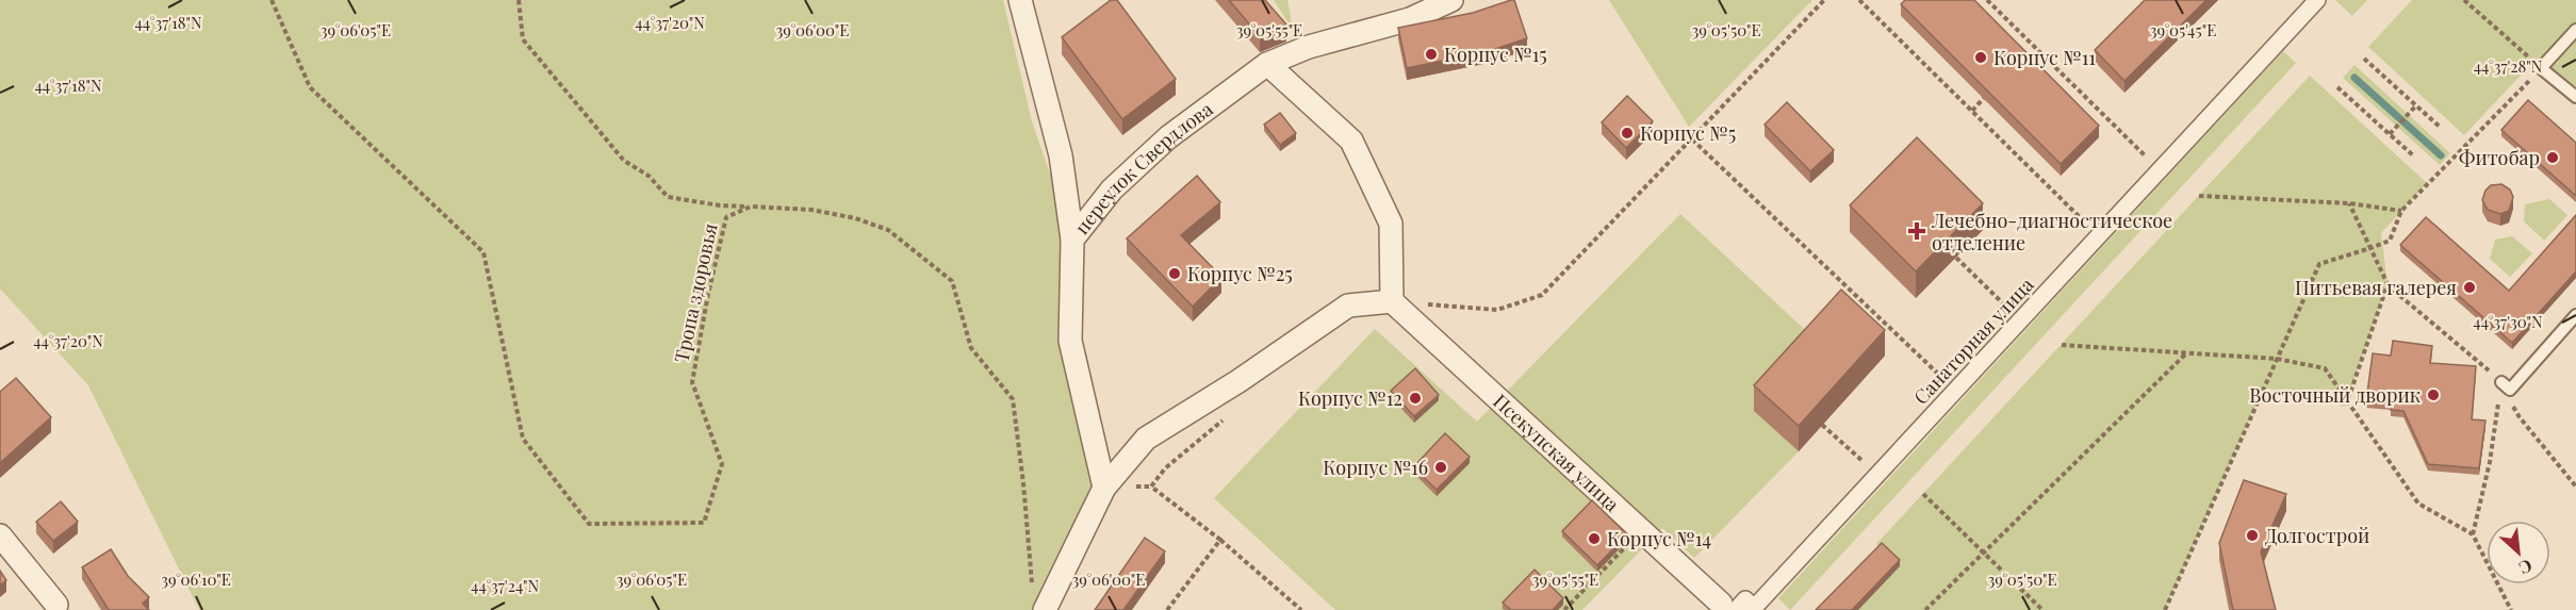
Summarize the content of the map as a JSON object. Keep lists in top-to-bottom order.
{
  "streets": {
    "street": ["переулок Свердлова", "Санаторная улица", "Псекупская улица"],
    "path": ["Тропа здоровья"]
  },
  "crossings": [
    ["Санаторная улица", "Псекупская улица"]
  ],
  "places": {
    "other": [
      "Корпус №15",
      "Корпус №11",
      "Корпус №5",
      "Фитобар",
      "Корпус №25",
      "Питьевая галерея",
      "Восточный дворик",
      "Корпус №12",
      "Корпус №16",
      "Долгострой",
      "Корпус №14"
    ],
    "health": ["Лечебно-диагностическое отделение"]
  },
  "north": "bottom right",
  "coordinates": [
    "44°37'18\"N",
    "44°37'20\"N",
    "39°06'05\"E",
    "39°06'00\"E",
    "39°05'55\"E",
    "39°05'50\"E",
    "39°05'45\"E",
    "44°37'28\"N",
    "44°37'30\"N",
    "39°06'10\"E",
    "44°37'24\"N"
  ]
}
